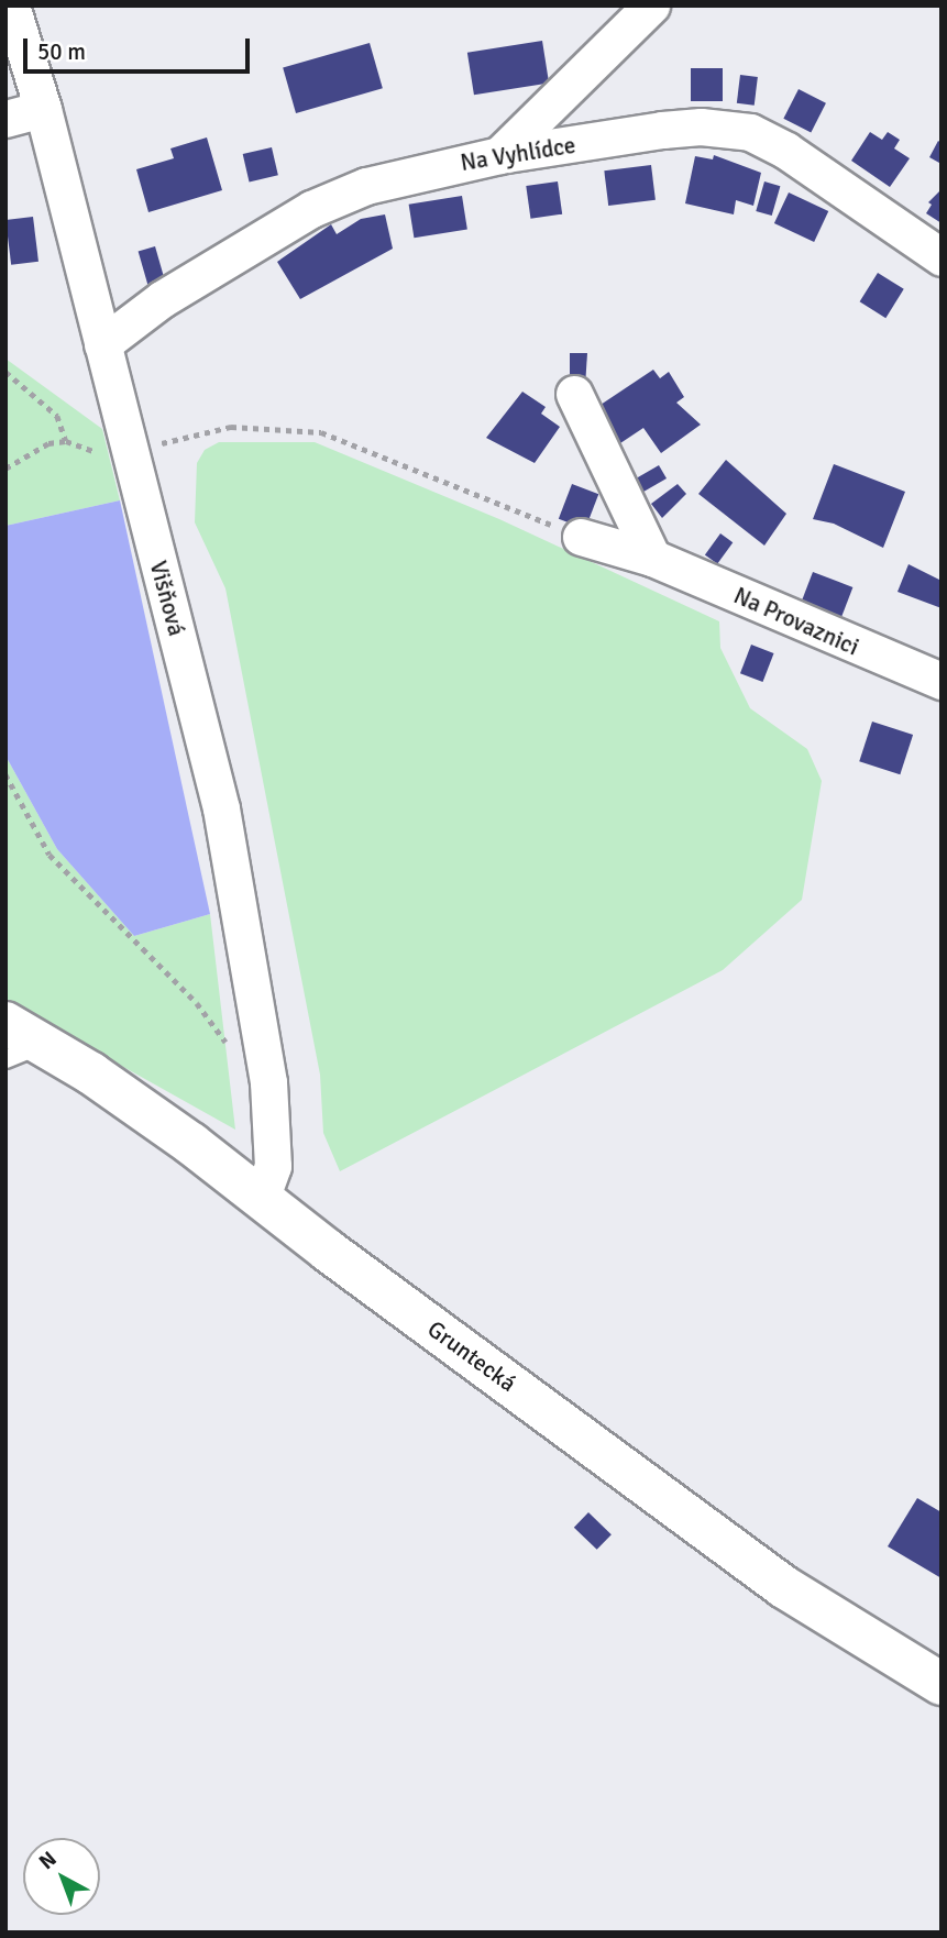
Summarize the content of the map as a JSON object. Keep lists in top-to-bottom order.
{
  "streets": {
    "street": [
      "Na Vyhlídce",
      "Višňová",
      "Na Provaznici",
      "Gruntecká"
    ]
  },
  "crossings": [
    ["Na Vyhlídce", "Višňová"],
    ["Višňová", "Gruntecká"]
  ],
  "scale_bar": "50 m",
  "north": "top left"
}
